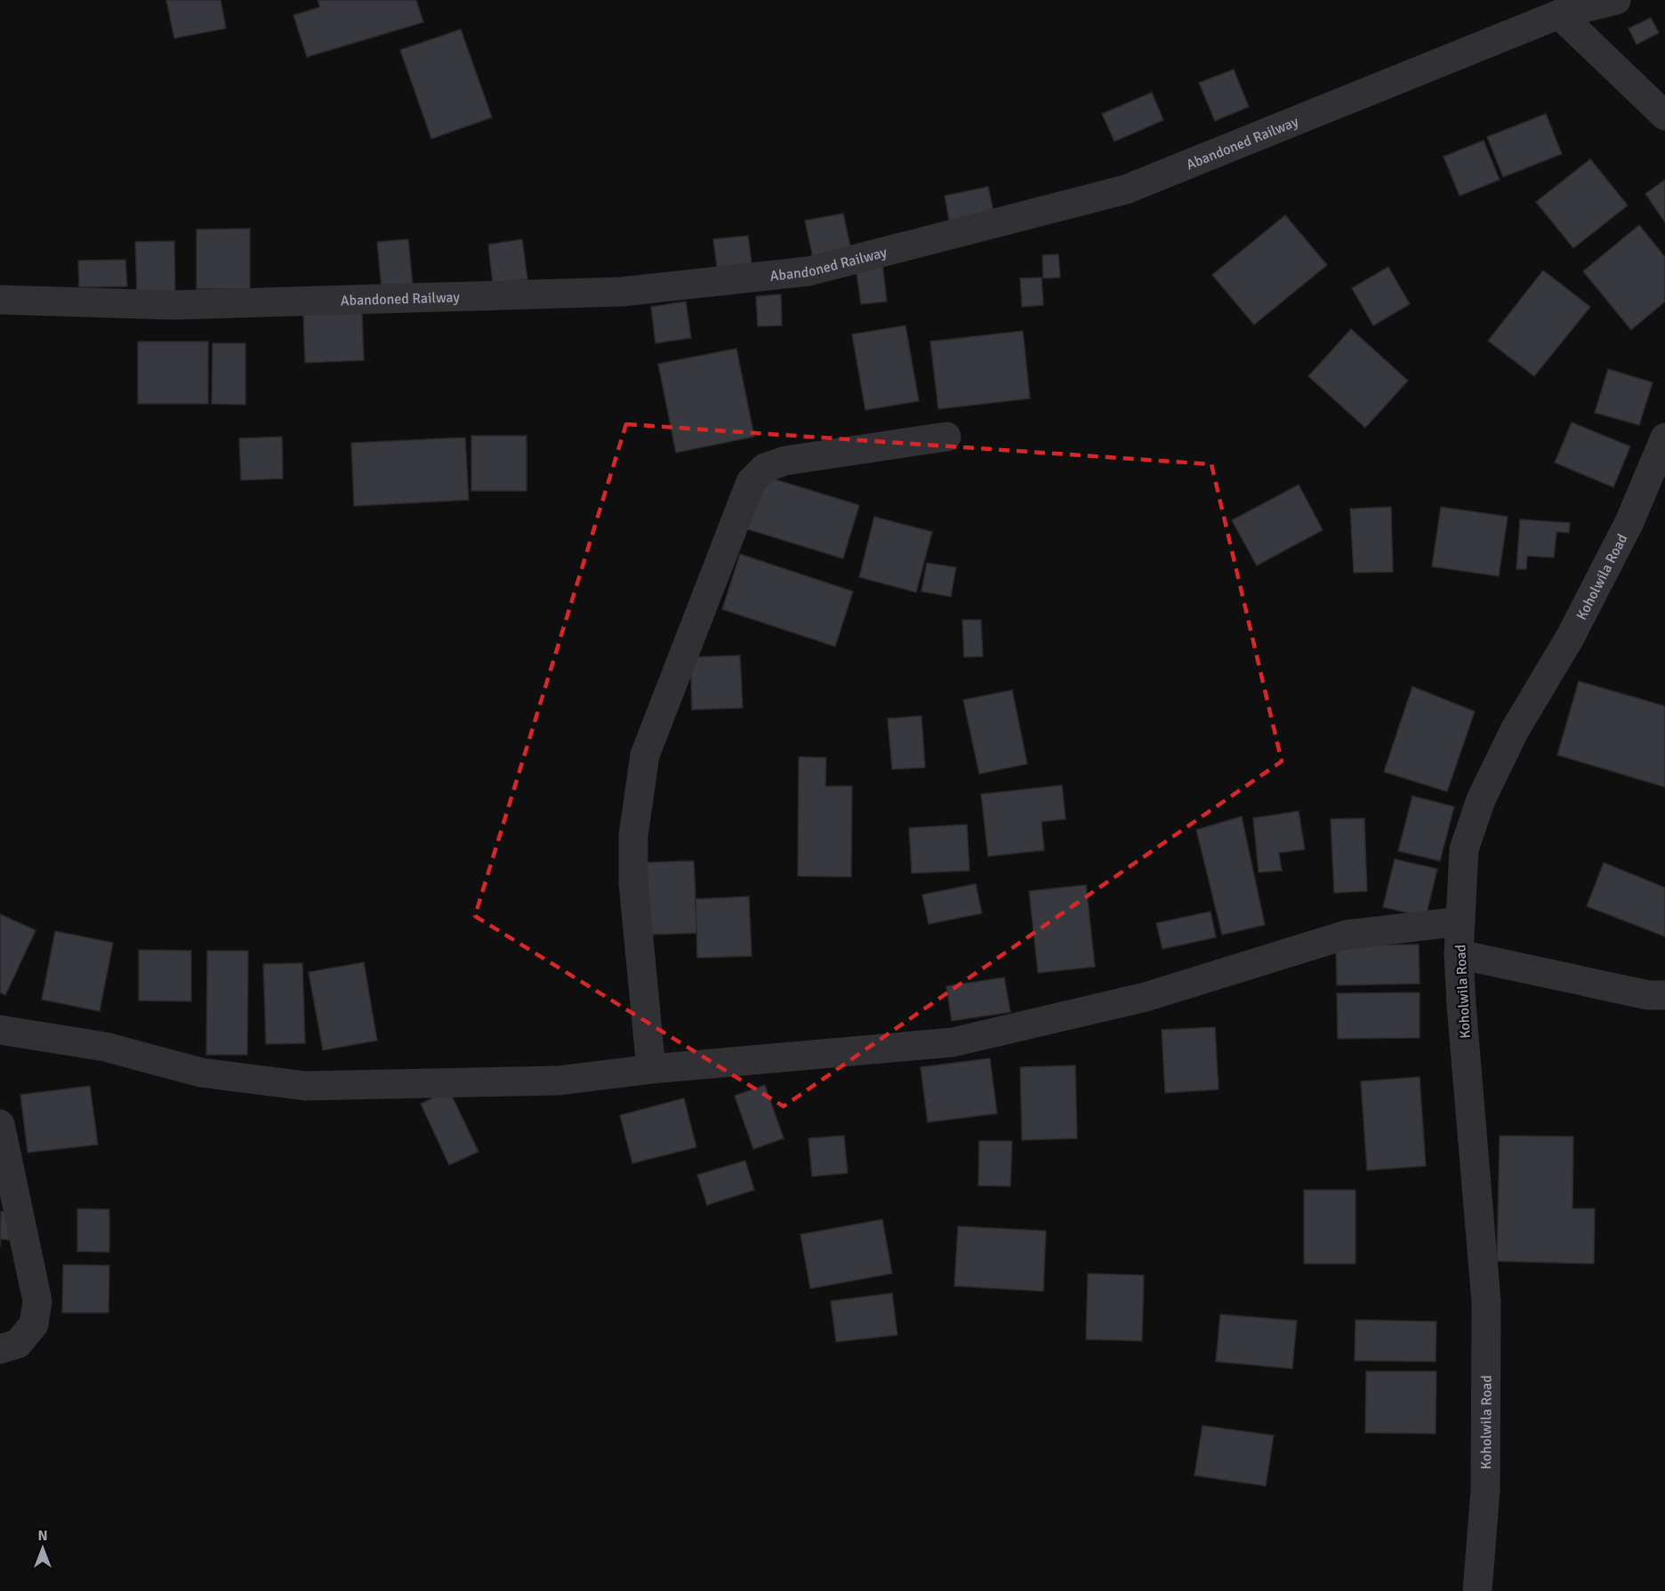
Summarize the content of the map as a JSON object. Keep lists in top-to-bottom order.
{
  "streets": {
    "street": ["Abandoned Railway", "Koholwila Road"]
  },
  "north": "top"
}
